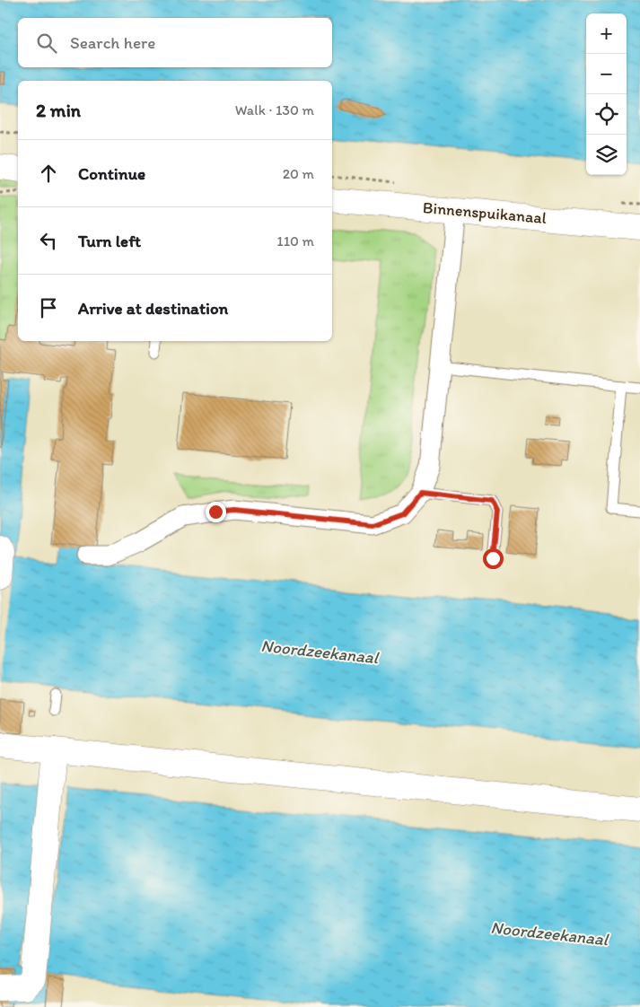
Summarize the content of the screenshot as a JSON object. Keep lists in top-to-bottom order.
{
  "streets": {
    "street": ["Binnenspuikanaal"]
  },
  "water": ["Noordzeekanaal"],
  "page": {
    "map_buttons": ["+", "−"],
    "search": "Search here",
    "heading": ["2 min", "Walk · 130 m"],
    "list": [
      ["Continue", "20 m"],
      ["Turn left", "110 m"],
      "Arrive at destination"
    ]
  }
}
